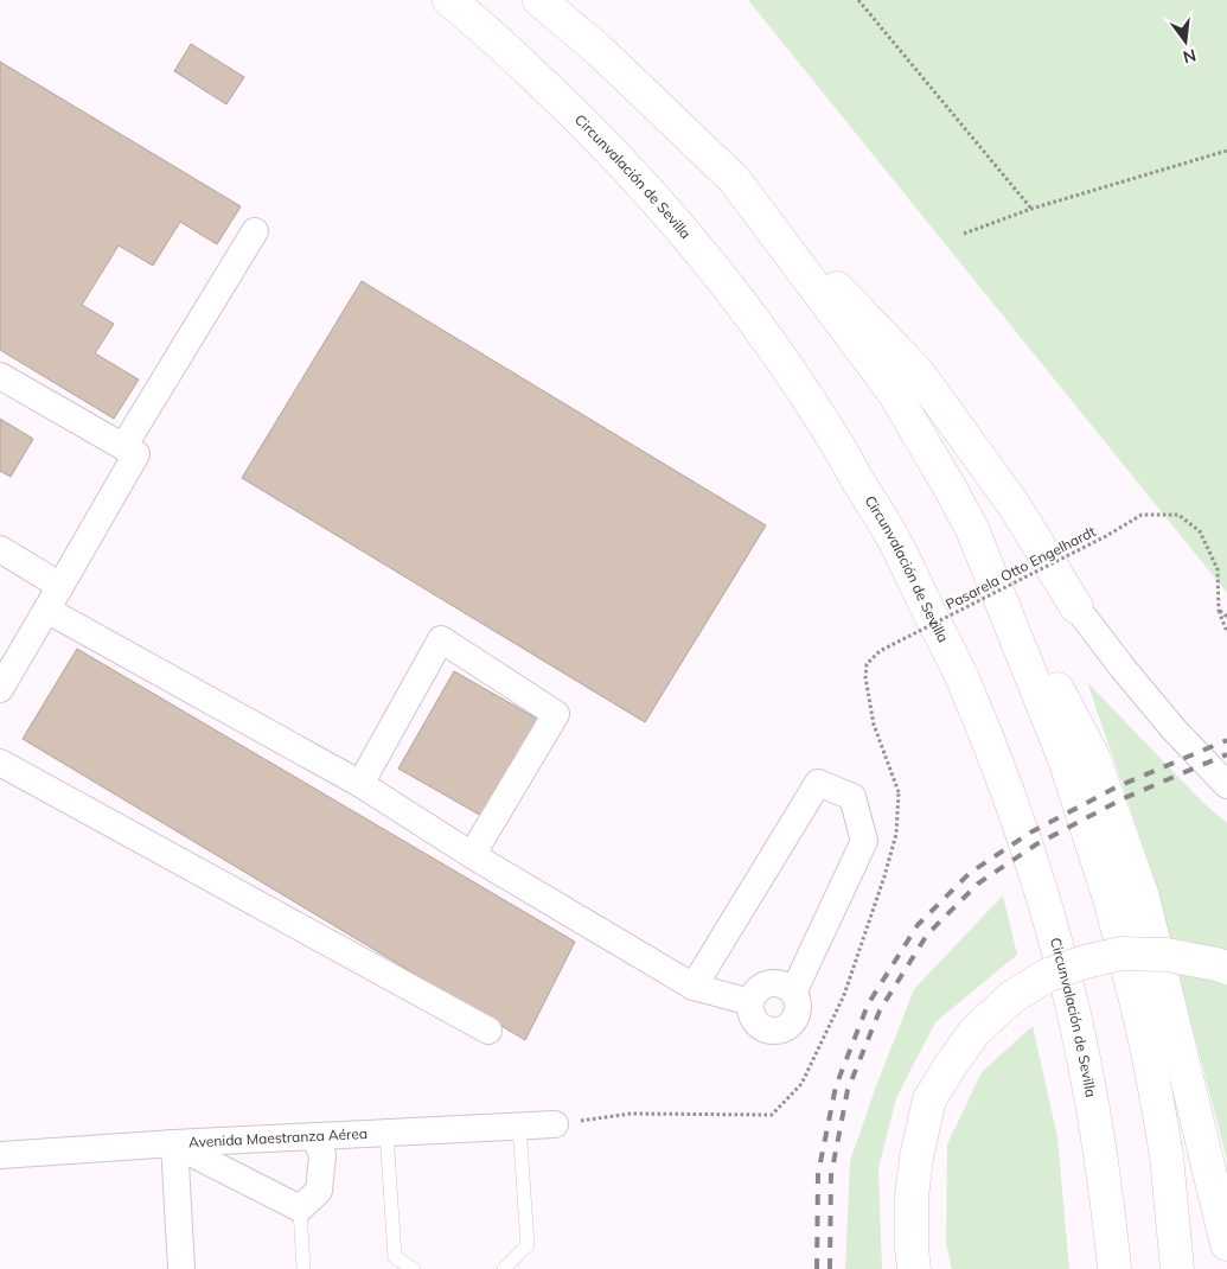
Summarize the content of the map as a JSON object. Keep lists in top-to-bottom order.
{
  "streets": {
    "highway": ["Circunvalación de Sevilla"],
    "street": ["Avenida Maestranza Aérea"],
    "path": ["Pasarela Otto Engelhardt"]
  },
  "crossings": [
    ["Pasarela Otto Engelhardt", "Avenida Maestranza Aérea"]
  ],
  "north": "bottom"
}
